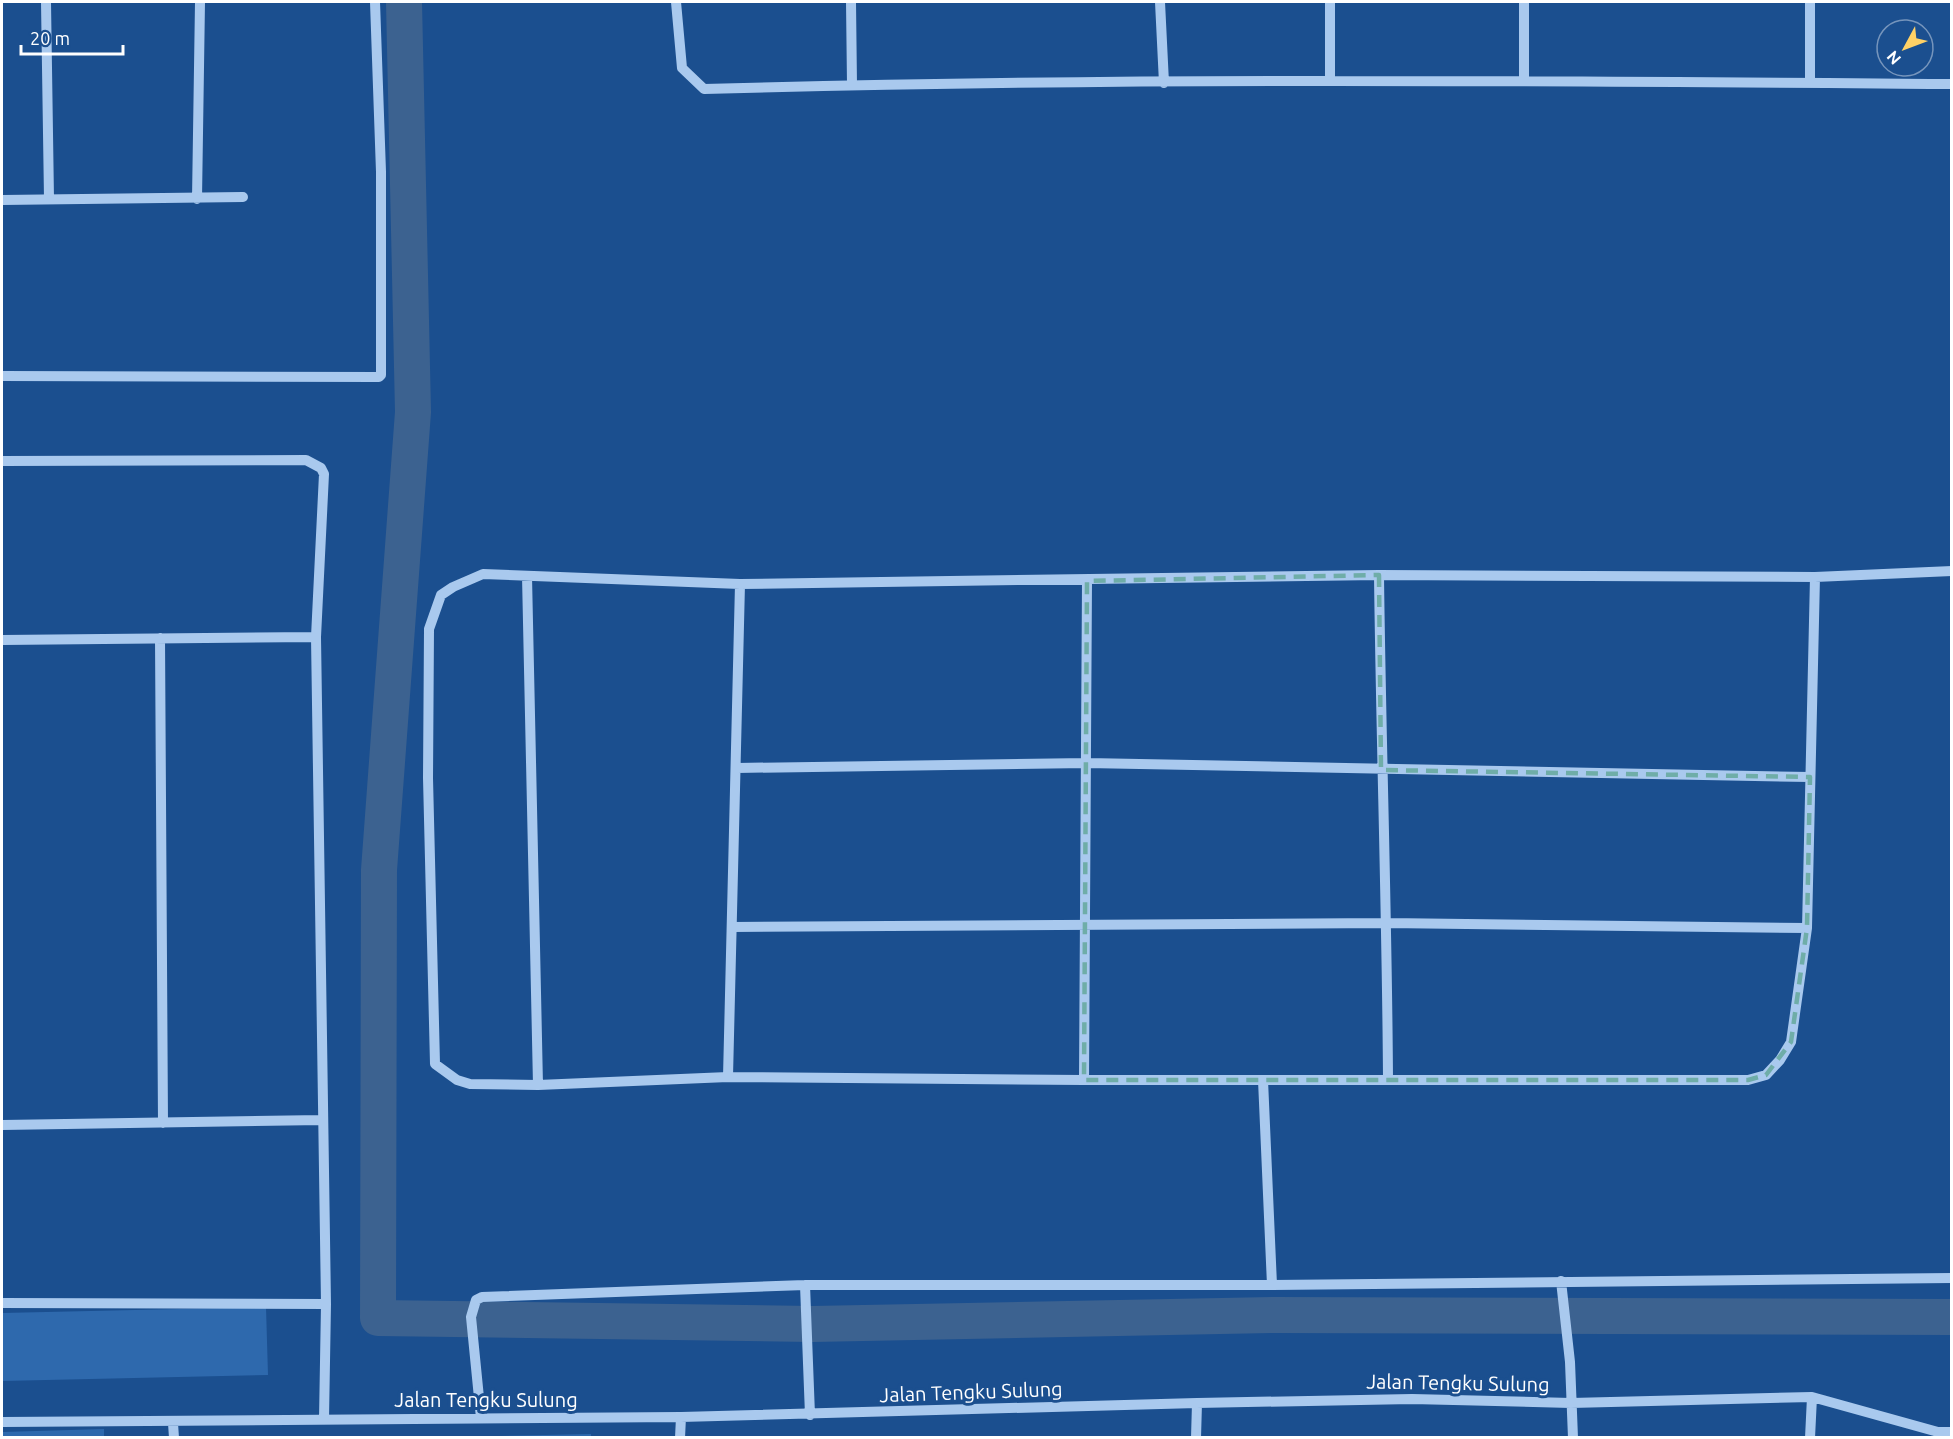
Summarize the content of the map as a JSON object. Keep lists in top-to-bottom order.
{
  "streets": {
    "street": ["Jalan Tengku Sulung"]
  },
  "scale_bar": "20 m",
  "north": "bottom left"
}
